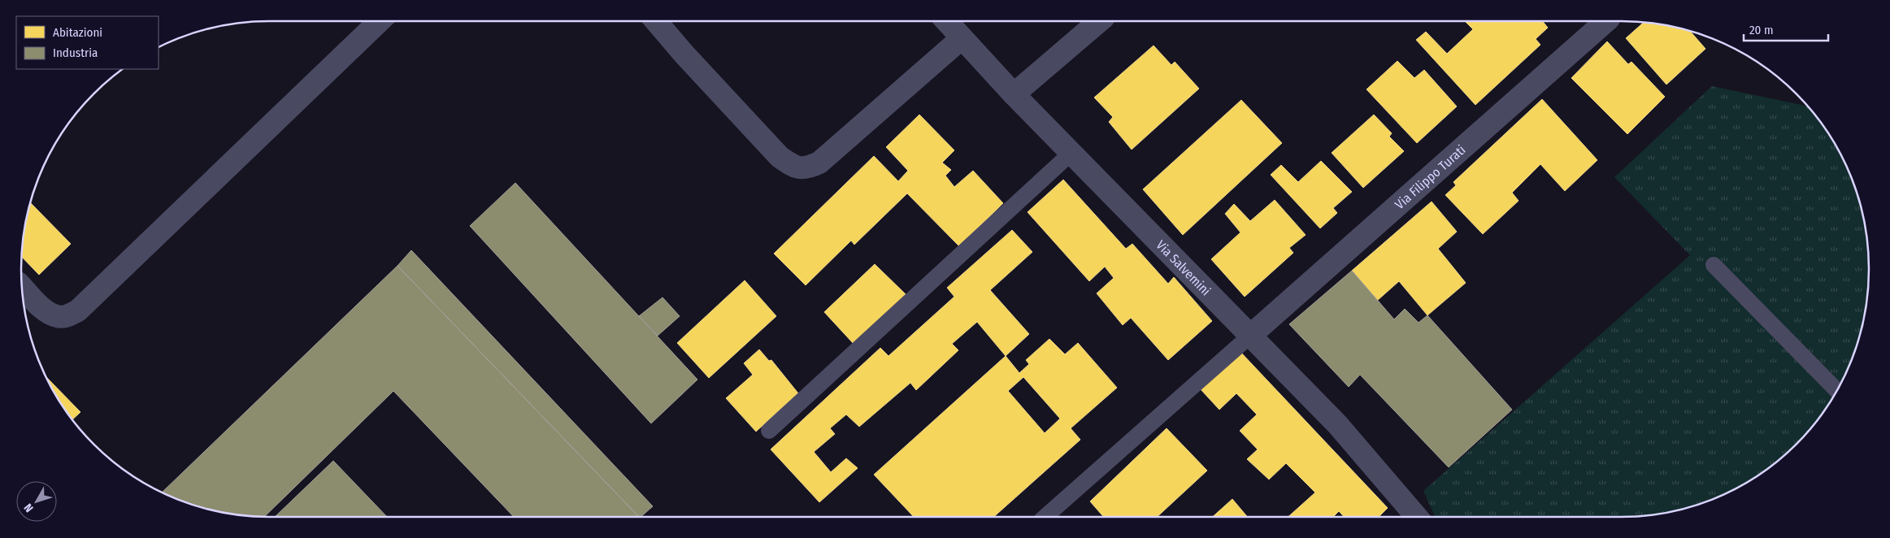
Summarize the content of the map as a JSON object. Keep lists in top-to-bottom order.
{
  "streets": {
    "street": ["Via Filippo Turati", "Via Salvemini"]
  },
  "crossings": [
    ["Via Filippo Turati", "Via Salvemini"]
  ],
  "legend": ["Abitazioni", "Industria"],
  "scale_bar": "20 m",
  "north": "bottom left"
}
